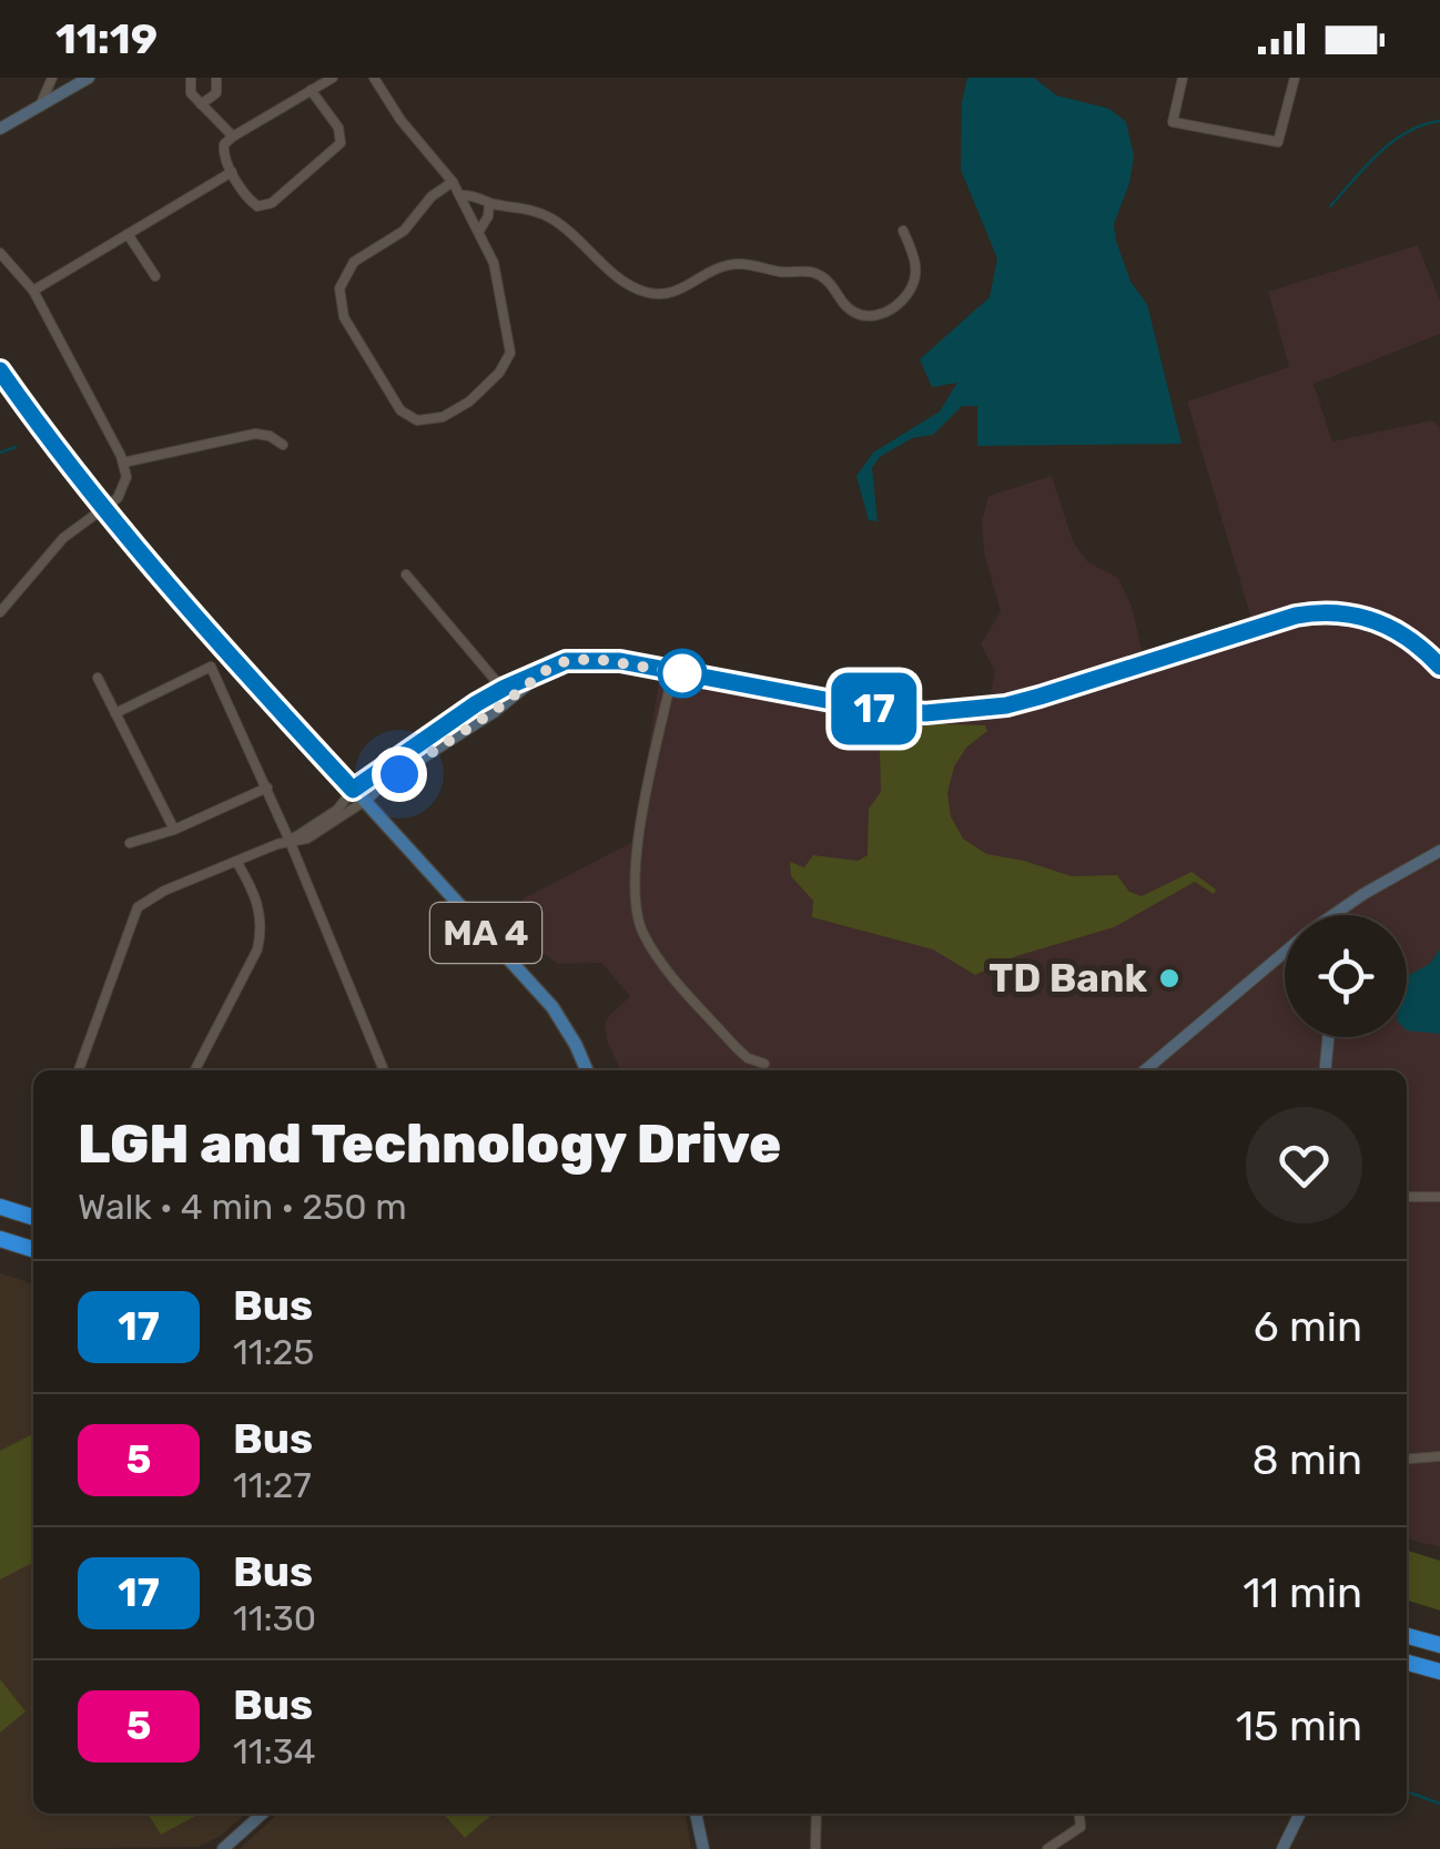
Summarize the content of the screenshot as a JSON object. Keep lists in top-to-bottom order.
{
  "streets": {
    "main road": ["MA 4"]
  },
  "places": ["TD Bank"],
  "lines": ["bus line 17"],
  "page": {
    "status": "11:19",
    "on_map": "17",
    "heading": ["LGH and Technology Drive", "Walk · 4 min · 250 m"],
    "list": [
      {
        "mark": "17",
        "name": "Bus",
        "note": "11:25",
        "value": "6 min"
      },
      {
        "mark": "5",
        "name": "Bus",
        "note": "11:27",
        "value": "8 min"
      },
      {
        "mark": "17",
        "name": "Bus",
        "note": "11:30",
        "value": "11 min"
      },
      {
        "mark": "5",
        "name": "Bus",
        "note": "11:34",
        "value": "15 min"
      }
    ]
  }
}
